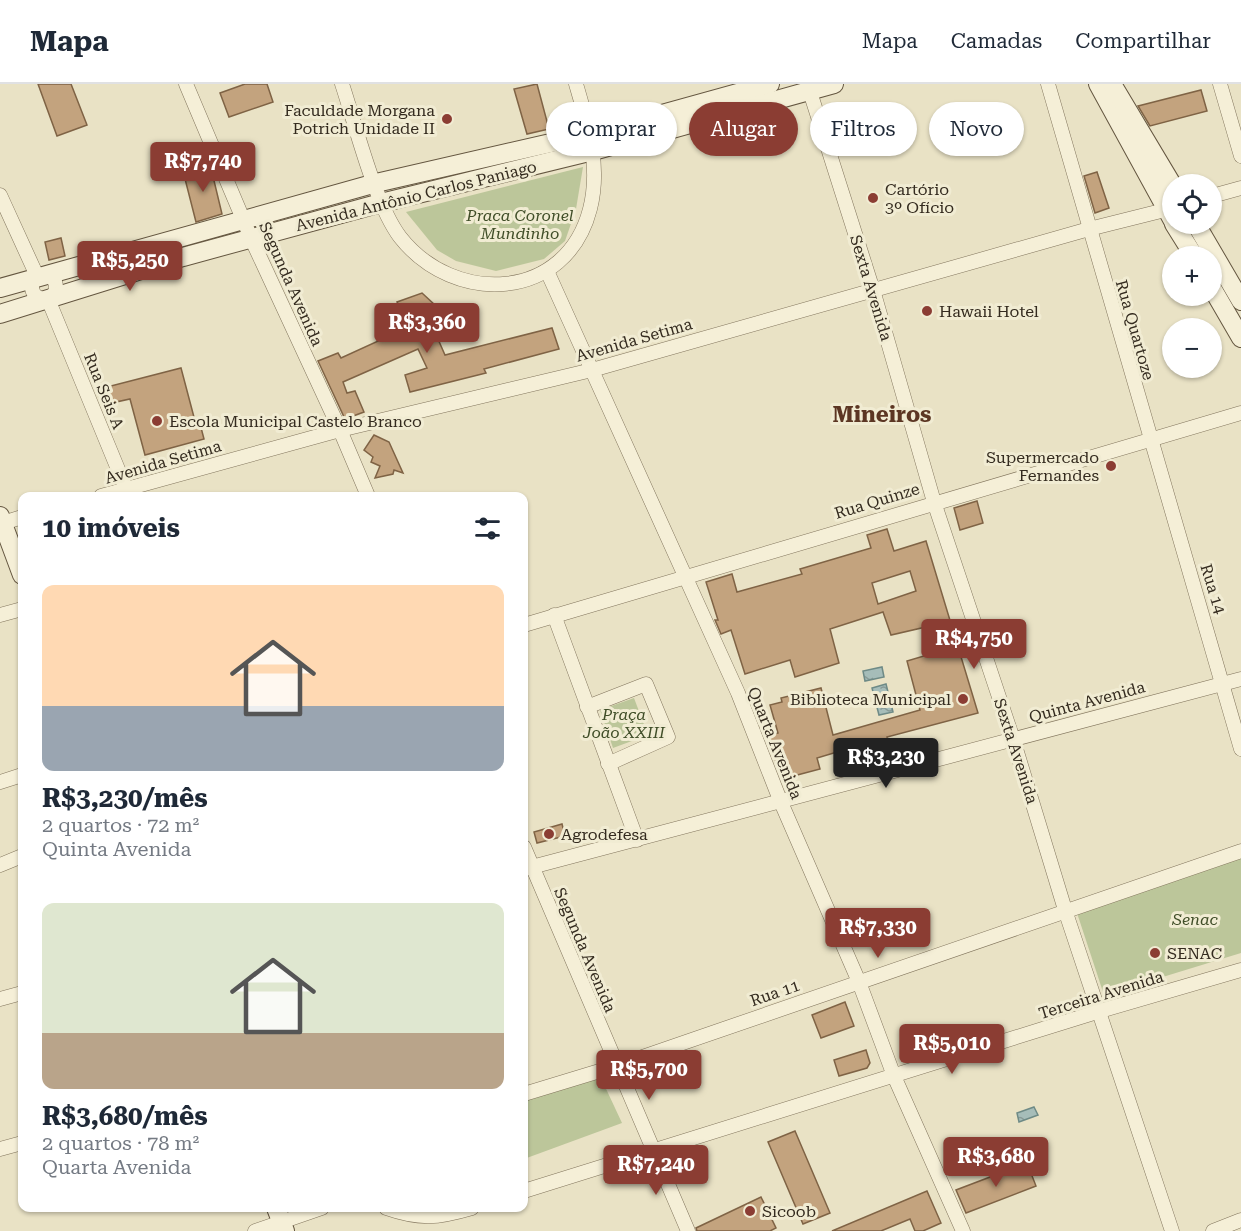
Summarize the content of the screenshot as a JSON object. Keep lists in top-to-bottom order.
{
  "streets": {
    "main road": ["Avenida Antônio Carlos Paniago"],
    "street": [
      "Segunda Avenida",
      "Sexta Avenida",
      "Rua Quartoze",
      "Avenida Setima",
      "Rua Seis A",
      "Rua Quinze",
      "Rua 14",
      "Quinta Avenida",
      "Quarta Avenida",
      "Rua 11",
      "Terceira Avenida"
    ]
  },
  "crossings": [
    ["Avenida Antônio Carlos Paniago", "Segunda Avenida"],
    ["Avenida Antônio Carlos Paniago", "Sexta Avenida"],
    ["Avenida Antônio Carlos Paniago", "Rua Seis A"],
    ["Segunda Avenida", "Avenida Setima"],
    ["Segunda Avenida", "Quinta Avenida"],
    ["Segunda Avenida", "Rua 11"],
    ["Segunda Avenida", "Terceira Avenida"],
    ["Sexta Avenida", "Avenida Setima"],
    ["Sexta Avenida", "Rua Quinze"],
    ["Sexta Avenida", "Quinta Avenida"],
    ["Sexta Avenida", "Rua 11"],
    ["Sexta Avenida", "Terceira Avenida"],
    ["Rua Quartoze", "Avenida Setima"],
    ["Rua Quartoze", "Rua Quinze"],
    ["Rua Quartoze", "Rua 14"],
    ["Avenida Setima", "Quarta Avenida"],
    ["Rua Quinze", "Rua 14"],
    ["Rua Quinze", "Quarta Avenida"],
    ["Rua 14", "Quinta Avenida"],
    ["Quinta Avenida", "Quarta Avenida"],
    ["Quarta Avenida", "Rua 11"],
    ["Quarta Avenida", "Terceira Avenida"]
  ],
  "districts": ["Mineiros"],
  "parks": ["Praca Coronel Mundinho", "Praça João XXIII", "Senac"],
  "places": [
    "Faculdade Morgana Potrich Unidade II",
    "Cartório 3º Ofício",
    "Hawaii Hotel",
    "Escola Municipal Castelo Branco",
    "Supermercado Fernandes",
    "Biblioteca Municipal",
    "Agrodefesa",
    "SENAC",
    "Sicoob"
  ],
  "page": {
    "header": "Mapa",
    "nav": ["Mapa", "Camadas", "Compartilhar"],
    "chip": [
      "Comprar",
      "Alugar",
      "Filtros",
      "Novo"
    ],
    "price": [
      "R$7,740",
      "R$5,250",
      "R$3,360",
      "R$4,750",
      "R$3,230",
      "R$7,330",
      "R$5,010",
      "R$5,700",
      "R$3,680",
      "R$7,240"
    ],
    "map_buttons": ["+", "−"],
    "heading": "10 imóveis",
    "list": [
      {
        "name": "R$3,230/mês",
        "note": "2 quartos · 72 m² · Quinta Avenida"
      },
      {
        "name": "R$3,680/mês",
        "note": "2 quartos · 78 m² · Quarta Avenida"
      }
    ]
  }
}
